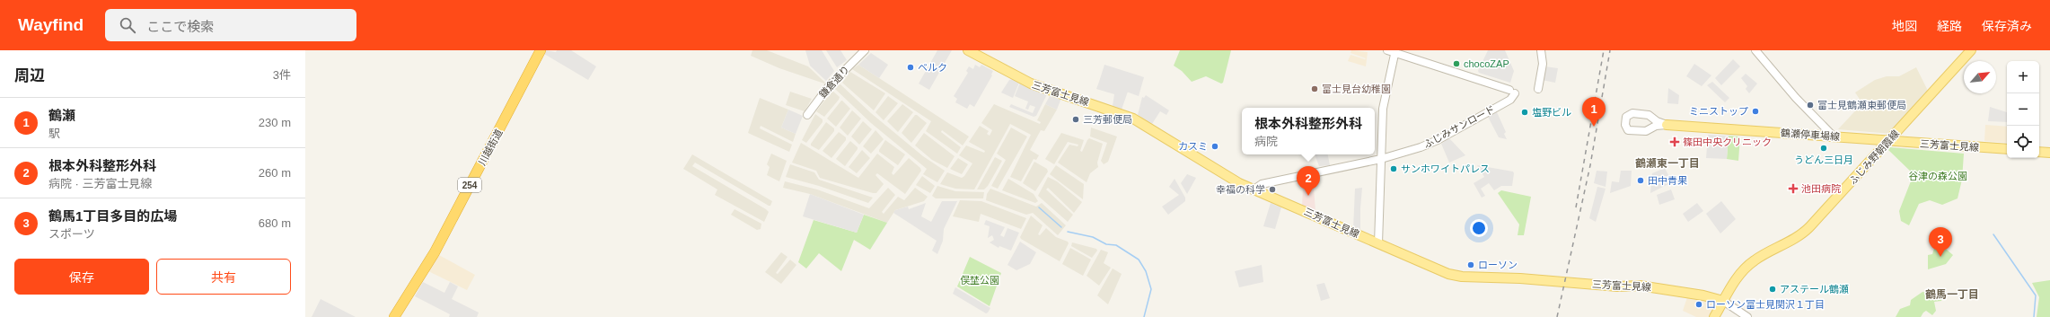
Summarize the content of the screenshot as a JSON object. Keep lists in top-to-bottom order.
{
  "streets": {
    "highway": ["川越街道", "254"],
    "main road": ["三芳富士見線", "鶴瀬停車場線", "ふじみ野朝霞線"],
    "street": ["鎌倉通り", "ふじみサンロード"]
  },
  "crossings": [
    ["三芳富士見線", "ふじみサンロード"],
    ["三芳富士見線", "鶴瀬停車場線"],
    ["三芳富士見線", "ふじみ野朝霞線"],
    ["鶴瀬停車場線", "ふじみ野朝霞線"]
  ],
  "districts": ["鶴瀬東一丁目", "鶴馬一丁目"],
  "parks": ["谷津の森公園", "俣埜公園"],
  "places": {
    "other": [
      "chocoZAP",
      "ベルク",
      "富士見台幼稚園",
      "富士見鶴瀬東郵便局",
      "ミニストップ",
      "塩野ビル",
      "三芳郵便局",
      "カスミ",
      "うどん三日月",
      "サンホワイトパレス",
      "田中青果",
      "幸福の科学",
      "ローソン",
      "アステール鶴瀬",
      "ローソン富士見関沢１丁目"
    ],
    "health": ["篠田中央クリニック", "池田病院"]
  },
  "north": "top right",
  "page": {
    "header": "Wayfind",
    "search": "ここで検索",
    "nav": ["地図", "経路", "保存済み"],
    "heading": ["周辺", "3件"],
    "map_buttons": ["+", "−"],
    "list": [
      {
        "mark": "1",
        "name": "鶴瀬",
        "note": "駅",
        "value": "230 m"
      },
      {
        "mark": "2",
        "name": "根本外科整形外科",
        "note": "病院 · 三芳富士見線",
        "value": "260 m"
      },
      {
        "mark": "3",
        "name": "鶴馬1丁目多目的広場",
        "note": "スポーツ",
        "value": "680 m"
      }
    ],
    "pins": ["1", "2", "3"],
    "popup": ["根本外科整形外科", "病院"],
    "buttons": ["保存", "共有"]
  }
}
